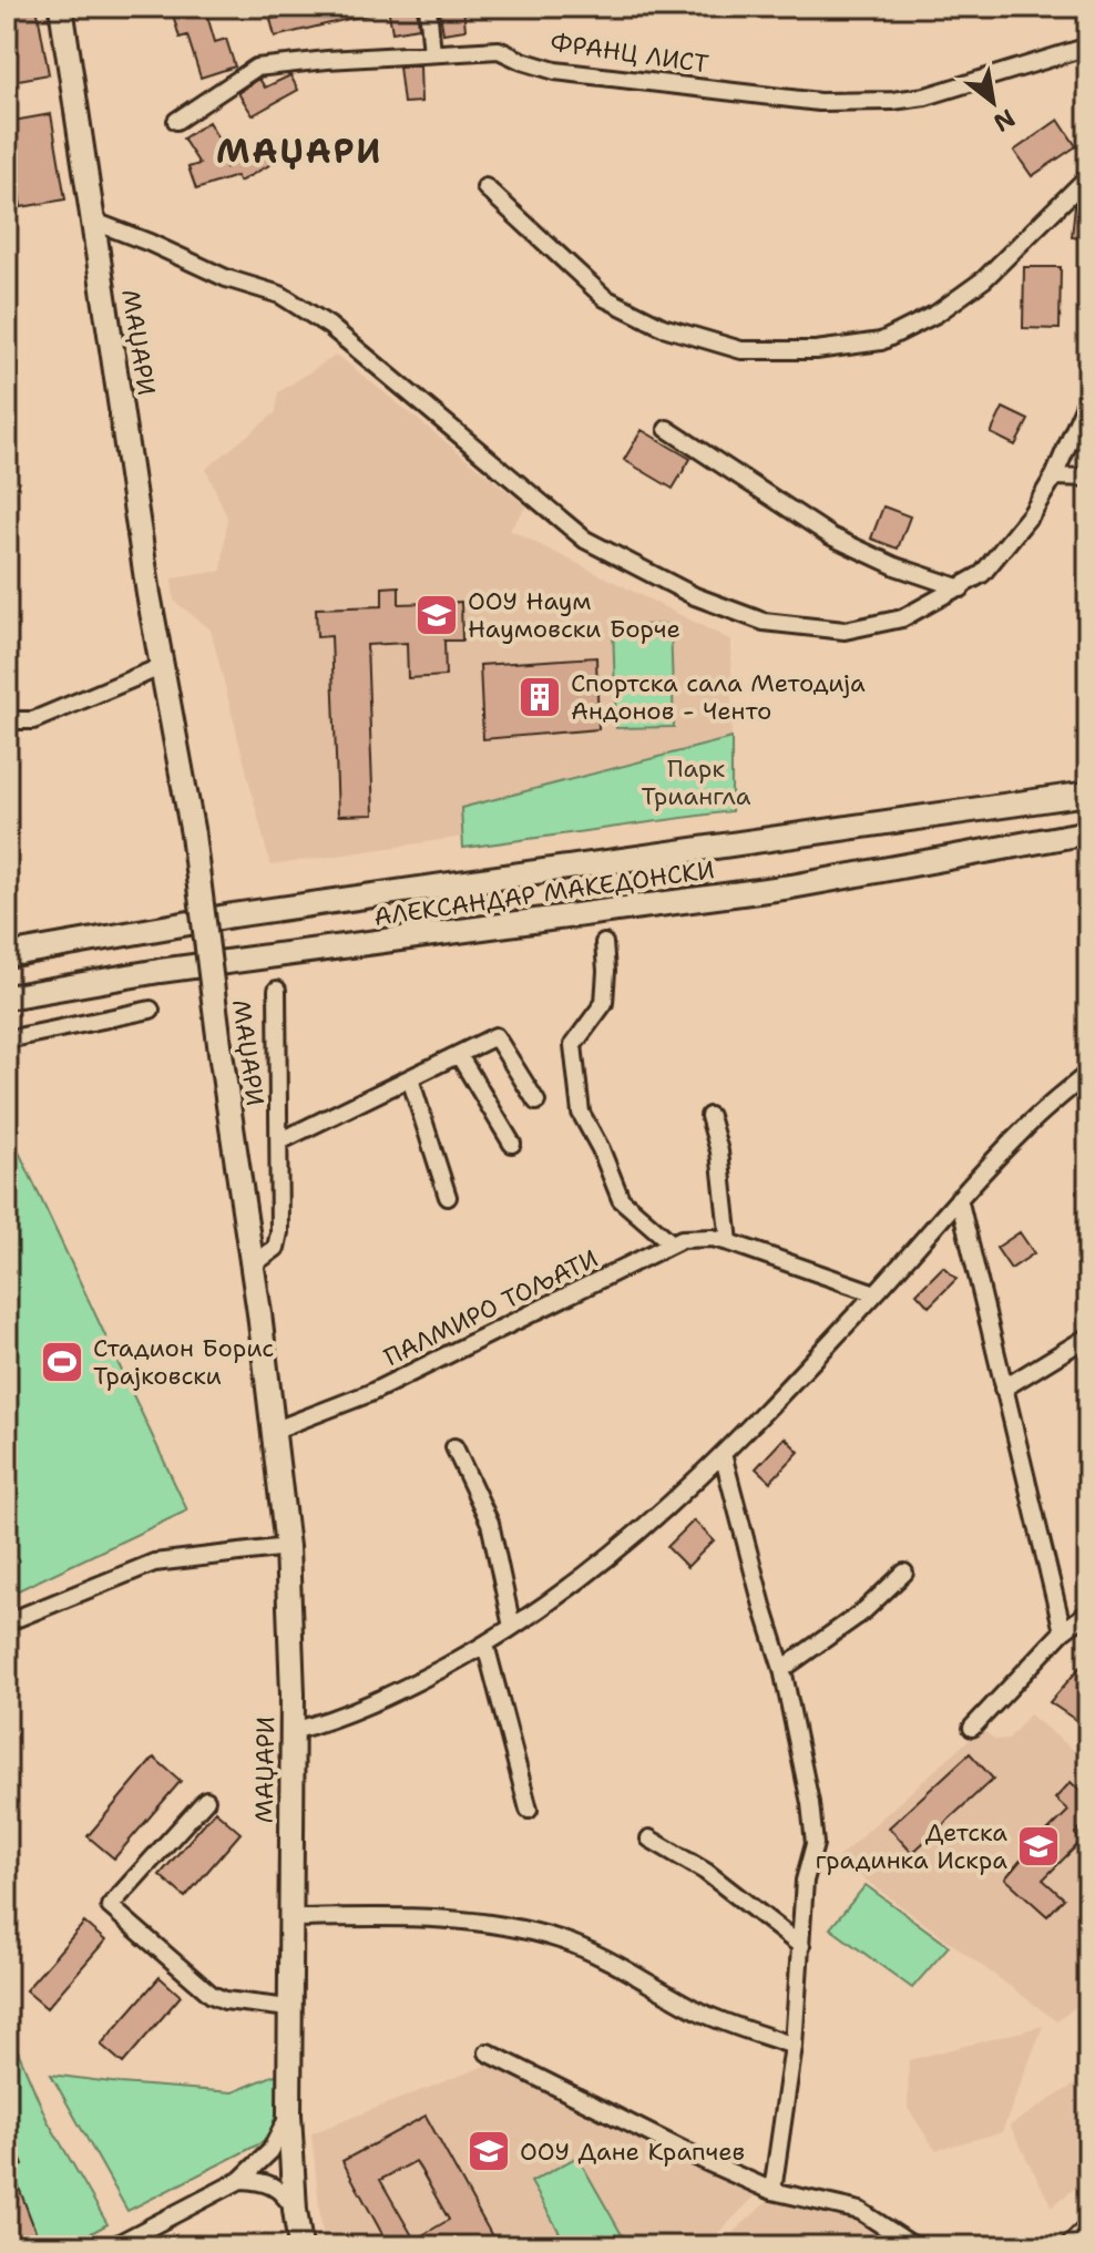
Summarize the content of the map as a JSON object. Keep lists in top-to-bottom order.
{
  "streets": {
    "street": [
      "ФРАНЦ ЛИСТ",
      "МАЏАРИ",
      "АЛЕКСАНДАР МАКЕДОНСКИ",
      "ПАЛМИРО ТОЉАТИ"
    ]
  },
  "crossings": [
    ["МАЏАРИ", "ПАЛМИРО ТОЉАТИ"]
  ],
  "districts": ["МАЏАРИ"],
  "parks": ["Парк Триангла"],
  "places": {
    "school or university": ["ООУ Наум Наумовски Борче", "Детска градинка Искра", "ООУ Дане Крапчев"],
    "building": ["Спортска сала Методија Андонов - Ченто"],
    "sports": ["Стадион Борис Трајковски"]
  },
  "north": "bottom right"
}
